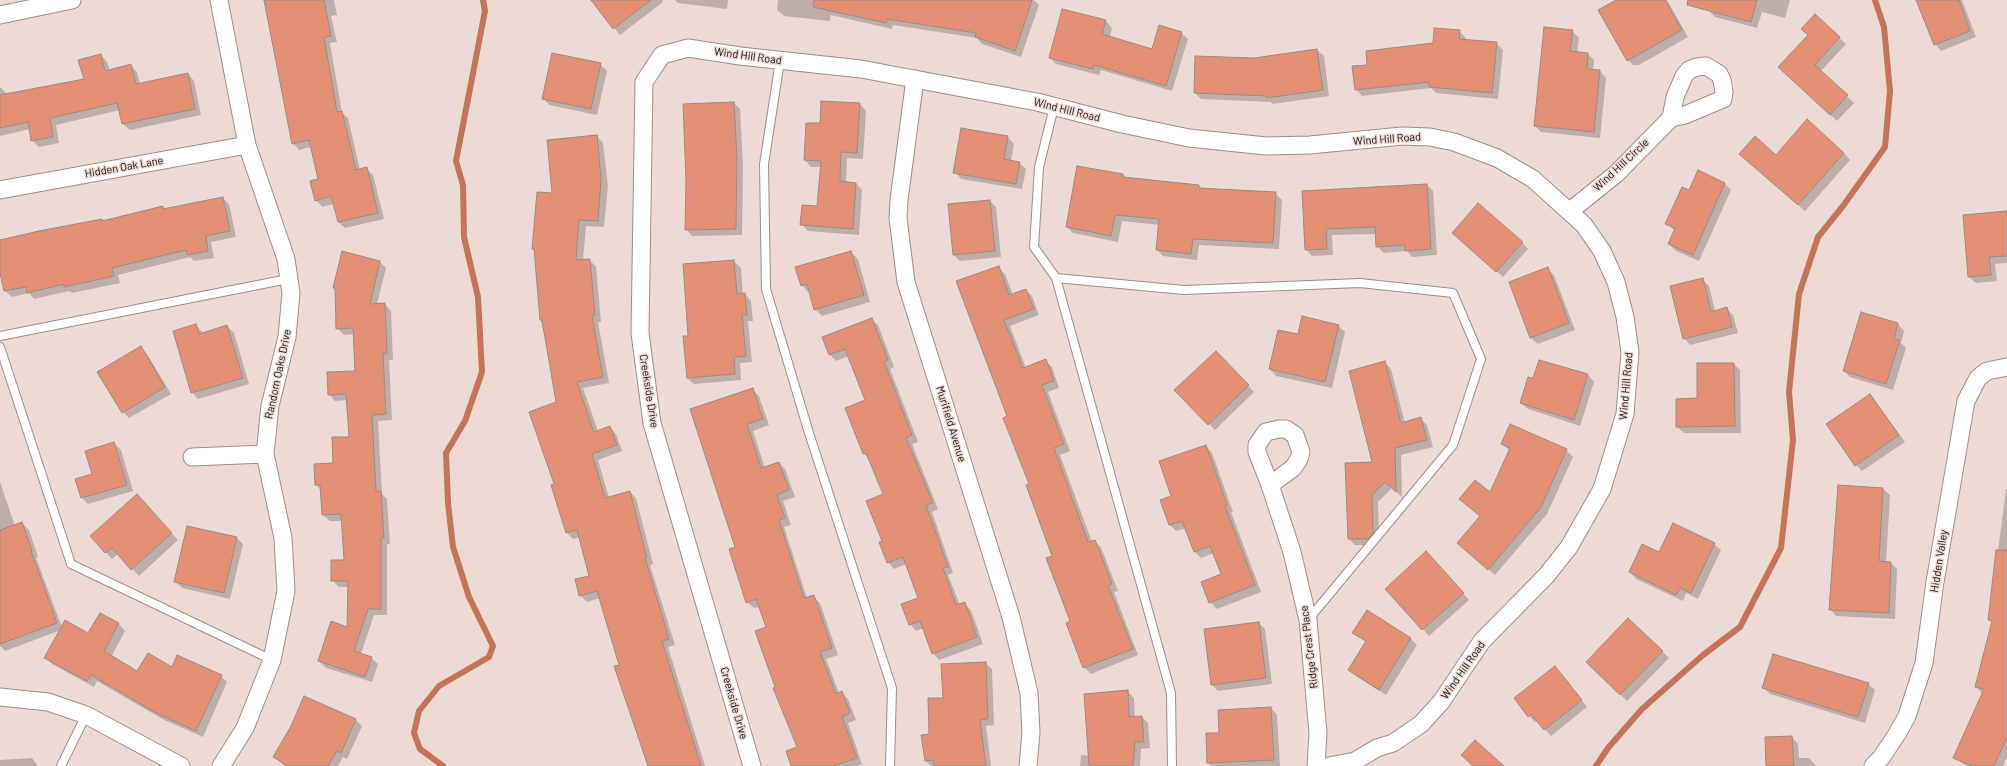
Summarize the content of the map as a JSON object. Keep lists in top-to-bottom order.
{
  "streets": {
    "street": [
      "Wind Hill Road",
      "Wind Hill Circle",
      "Hidden Oak Lane",
      "Random Oaks Drive",
      "Creekside Drive",
      "Murifield Avenue",
      "Hidden Valley",
      "Ridge Crest Place"
    ]
  },
  "crossings": [
    ["Wind Hill Road", "Wind Hill Circle"],
    ["Wind Hill Road", "Creekside Drive"],
    ["Wind Hill Road", "Murifield Avenue"],
    ["Hidden Oak Lane", "Random Oaks Drive"]
  ]
}
